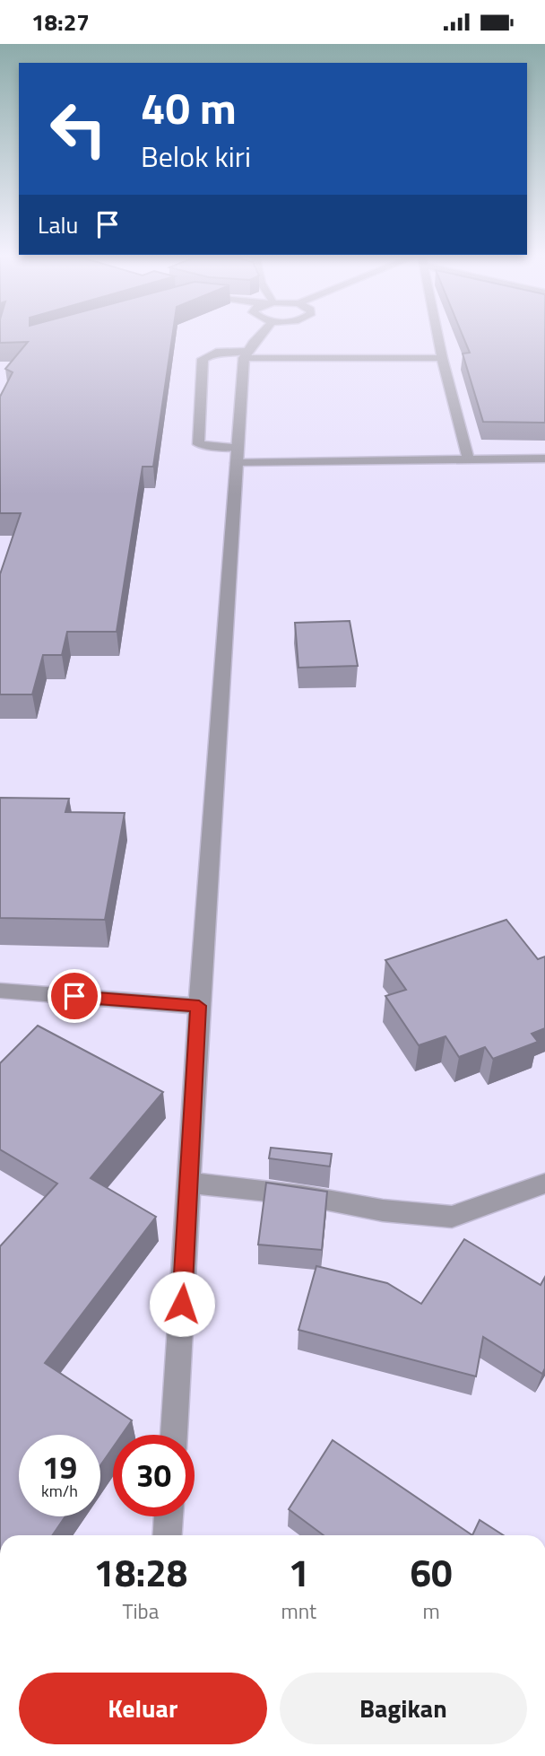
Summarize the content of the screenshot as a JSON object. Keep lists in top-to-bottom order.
{
  "page": {
    "status": "18:27",
    "turn": ["40 m", "Belok kiri"],
    "then": "Lalu",
    "speed": "19 km/h",
    "limit": "30",
    "eta": [
      "18:28",
      "Tiba",
      "1",
      "mnt",
      "60",
      "m"
    ],
    "buttons": ["Keluar", "Bagikan"]
  }
}
